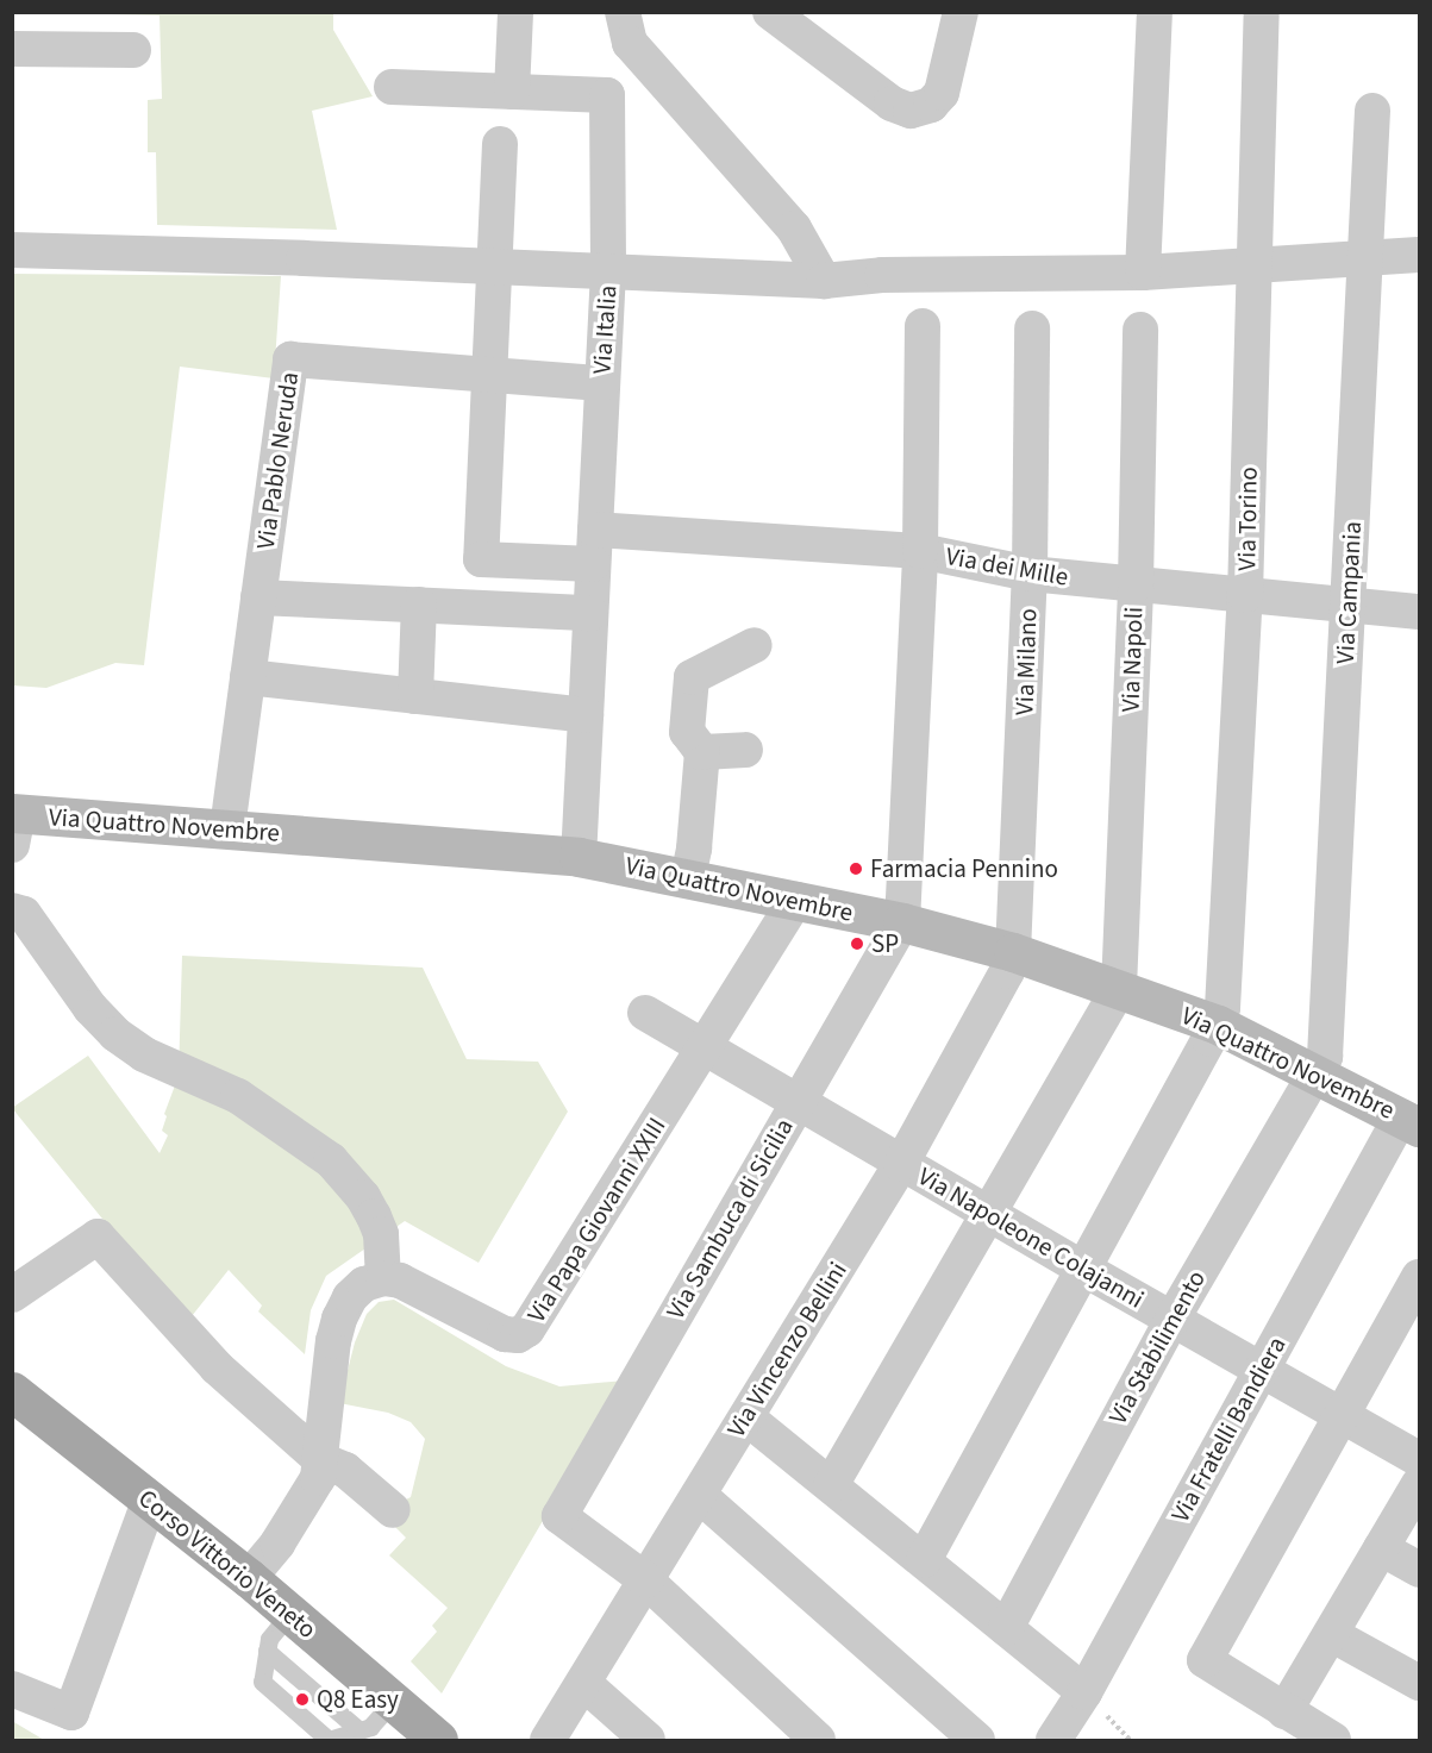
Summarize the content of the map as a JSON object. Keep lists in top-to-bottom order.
{
  "streets": {
    "main road": ["Corso Vittorio Veneto"],
    "street": [
      "Via Italia",
      "Via Pablo Neruda",
      "Via Torino",
      "Via dei Mille",
      "Via Campania",
      "Via Napoli",
      "Via Milano",
      "Via Quattro Novembre",
      "Via Sambuca di Sicilia",
      "Via Papa Giovanni XXIII",
      "Via Napoleone Colajanni",
      "Via Stabilimento",
      "Via Vincenzo Bellini",
      "Via Fratelli Bandiera"
    ]
  },
  "crossings": [
    ["Via Italia", "Via Pablo Neruda"],
    ["Via Italia", "Via Torino"],
    ["Via Italia", "Via dei Mille"],
    ["Via Italia", "Via Campania"],
    ["Via Italia", "Via Quattro Novembre"],
    ["Via Pablo Neruda", "Via dei Mille"],
    ["Via Pablo Neruda", "Via Quattro Novembre"],
    ["Via Torino", "Via dei Mille"],
    ["Via Torino", "Via Quattro Novembre"],
    ["Via Torino", "Via Napoleone Colajanni"],
    ["Via dei Mille", "Via Campania"],
    ["Via dei Mille", "Via Napoli"],
    ["Via dei Mille", "Via Milano"],
    ["Via Campania", "Via Quattro Novembre"],
    ["Via Campania", "Via Stabilimento"],
    ["Via Napoli", "Via Quattro Novembre"],
    ["Via Milano", "Via Quattro Novembre"],
    ["Via Milano", "Via Vincenzo Bellini"],
    ["Via Quattro Novembre", "Via Sambuca di Sicilia"],
    ["Via Quattro Novembre", "Via Papa Giovanni XXIII"],
    ["Via Quattro Novembre", "Via Stabilimento"],
    ["Via Quattro Novembre", "Via Vincenzo Bellini"],
    ["Via Quattro Novembre", "Via Fratelli Bandiera"],
    ["Via Sambuca di Sicilia", "Via Napoleone Colajanni"],
    ["Via Sambuca di Sicilia", "Via Vincenzo Bellini"],
    ["Via Papa Giovanni XXIII", "Via Napoleone Colajanni"],
    ["Via Napoleone Colajanni", "Via Stabilimento"],
    ["Via Napoleone Colajanni", "Via Vincenzo Bellini"],
    ["Via Napoleone Colajanni", "Via Fratelli Bandiera"]
  ],
  "places": ["Farmacia Pennino", "SP", "Q8 Easy"]
}
